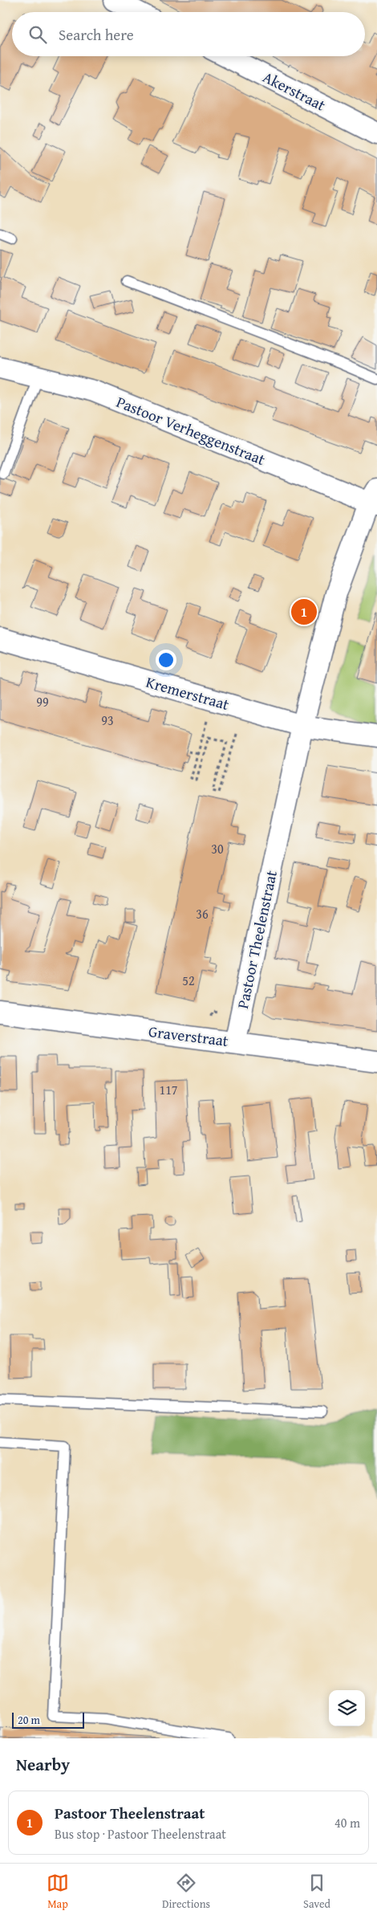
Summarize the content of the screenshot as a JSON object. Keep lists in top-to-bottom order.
{
  "streets": {
    "street": [
      "Akerstraat",
      "Pastoor Verheggenstraat",
      "Kremerstraat",
      "Pastoor Theelenstraat",
      "Graverstraat"
    ]
  },
  "crossings": [
    ["Pastoor Verheggenstraat", "Pastoor Theelenstraat"],
    ["Kremerstraat", "Pastoor Theelenstraat"],
    ["Pastoor Theelenstraat", "Graverstraat"]
  ],
  "house_numbers": [
    "99",
    "93",
    "30",
    "36",
    "52",
    "117"
  ],
  "scale_bar": "20 m",
  "page": {
    "search": "Search here",
    "pins": "1",
    "scale": "20 m",
    "heading": "Nearby",
    "list": [
      {
        "mark": "1",
        "name": "Pastoor Theelenstraat",
        "note": "Bus stop · Pastoor Theelenstraat",
        "value": "40 m"
      }
    ],
    "nav": ["Map", "Directions", "Saved"]
  }
}
